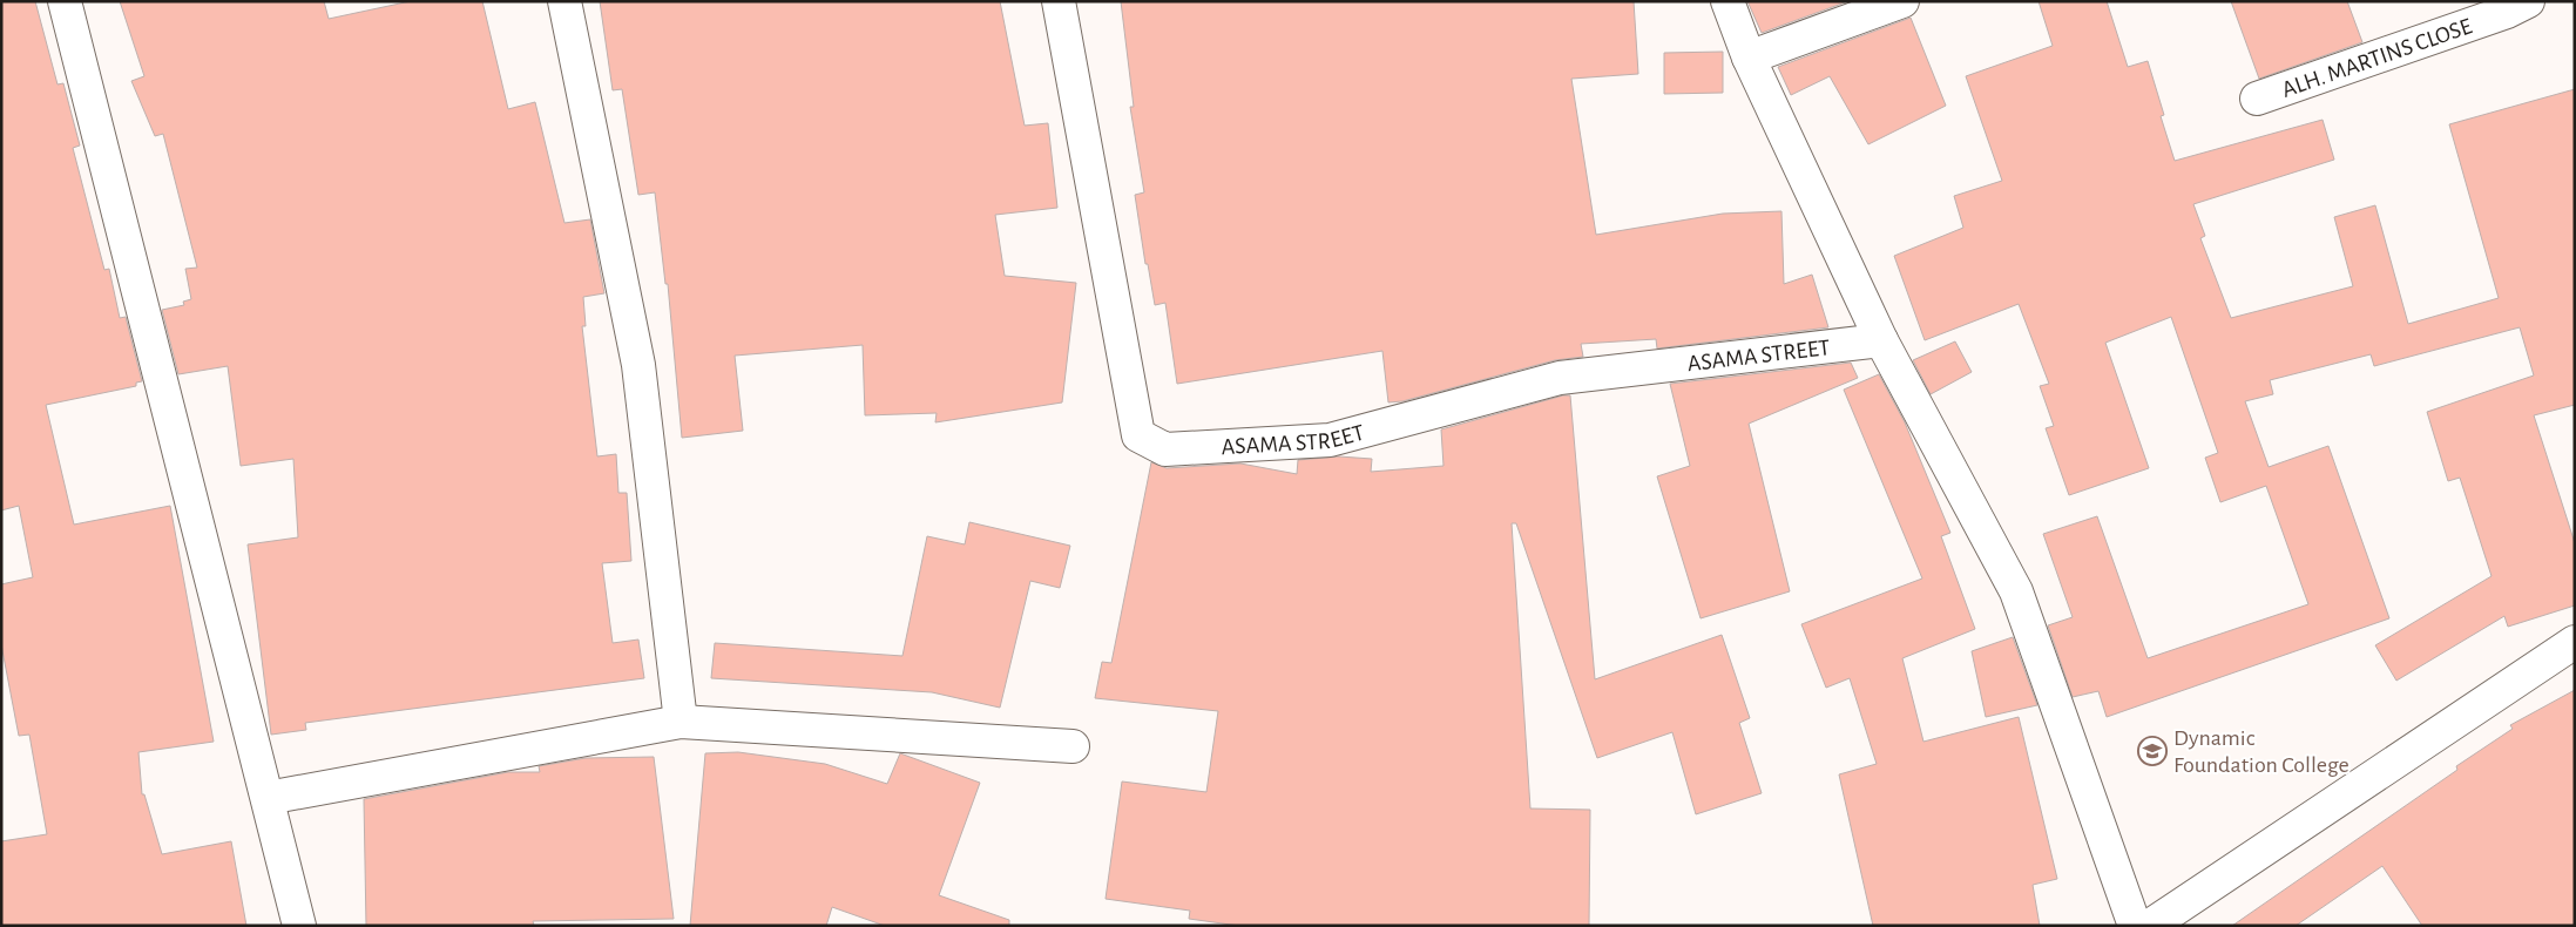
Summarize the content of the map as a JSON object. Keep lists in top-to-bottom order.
{
  "streets": {
    "street": ["ALH. MARTINS CLOSE", "ASAMA STREET"]
  },
  "places": {
    "school or university": ["Dynamic Foundation College"]
  }
}
